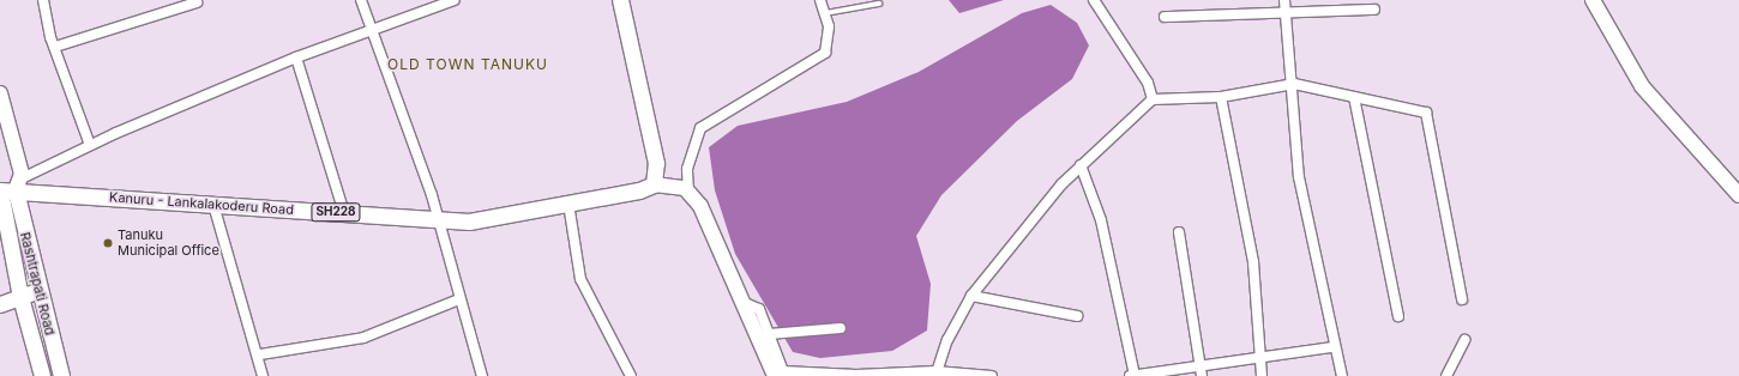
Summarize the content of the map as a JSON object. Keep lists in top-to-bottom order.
{
  "streets": {
    "main road": ["Kanuru - Lankalakoderu Road", "SH228", "Rashtrapati Road"]
  },
  "crossings": [
    ["Kanuru - Lankalakoderu Road", "Rashtrapati Road"]
  ],
  "districts": ["OLD TOWN TANUKU"],
  "places": ["Tanuku Municipal Office"]
}
